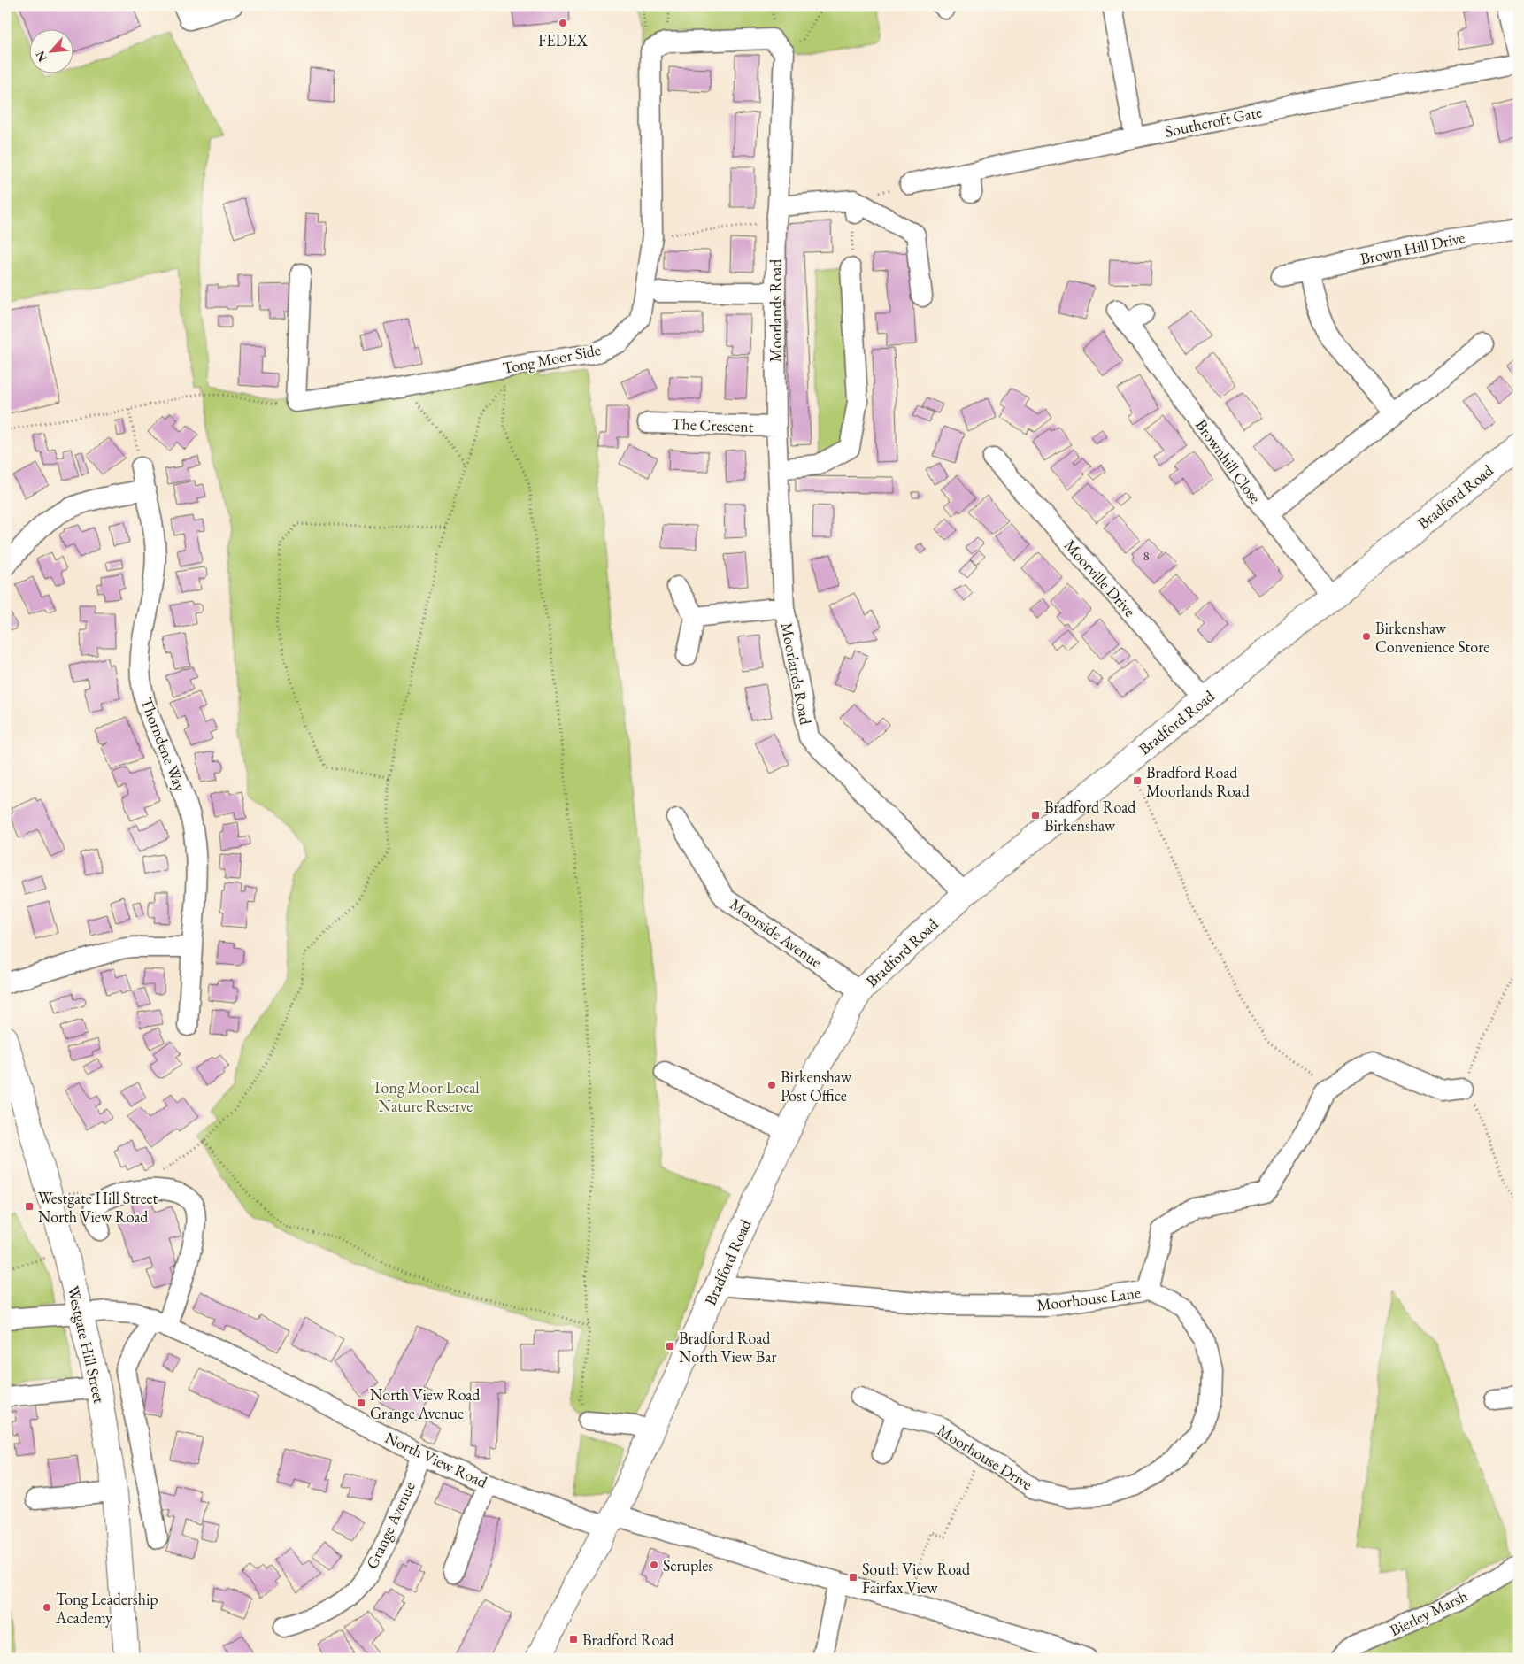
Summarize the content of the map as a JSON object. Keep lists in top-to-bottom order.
{
  "streets": {
    "main road": ["Bradford Road", "Westgate Hill Street"],
    "street": [
      "Southcroft Gate",
      "Brown Hill Drive",
      "Moorlands Road",
      "Tong Moor Side",
      "The Crescent",
      "Brownhill Close",
      "Moorville Drive",
      "Thorndene Way",
      "Moorside Avenue",
      "Moorhouse Lane",
      "Moorhouse Drive",
      "North View Road",
      "Grange Avenue",
      "Bierley Marsh"
    ]
  },
  "crossings": [
    ["Moorlands Road", "The Crescent"],
    ["Moorlands Road", "Bradford Road"],
    ["Brownhill Close", "Bradford Road"],
    ["Bradford Road", "Moorville Drive"],
    ["Bradford Road", "Moorside Avenue"],
    ["Bradford Road", "Moorhouse Lane"],
    ["Bradford Road", "North View Road"],
    ["Moorhouse Lane", "Moorhouse Drive"],
    ["Westgate Hill Street", "North View Road"],
    ["North View Road", "Grange Avenue"]
  ],
  "parks": ["Tong Moor Local Nature Reserve"],
  "places": {
    "other": [
      "FEDEX",
      "Birkenshaw Convenience Store",
      "Birkenshaw Post Office",
      "Scruples",
      "Tong Leadership Academy"
    ],
    "transit": [
      "Bradford Road Moorlands Road",
      "Bradford Road Birkenshaw",
      "Westgate Hill Street North View Road",
      "Bradford Road North View Bar",
      "North View Road Grange Avenue",
      "South View Road Fairfax View",
      "Bradford Road"
    ]
  },
  "house_numbers": ["8"],
  "north": "bottom left"
}
